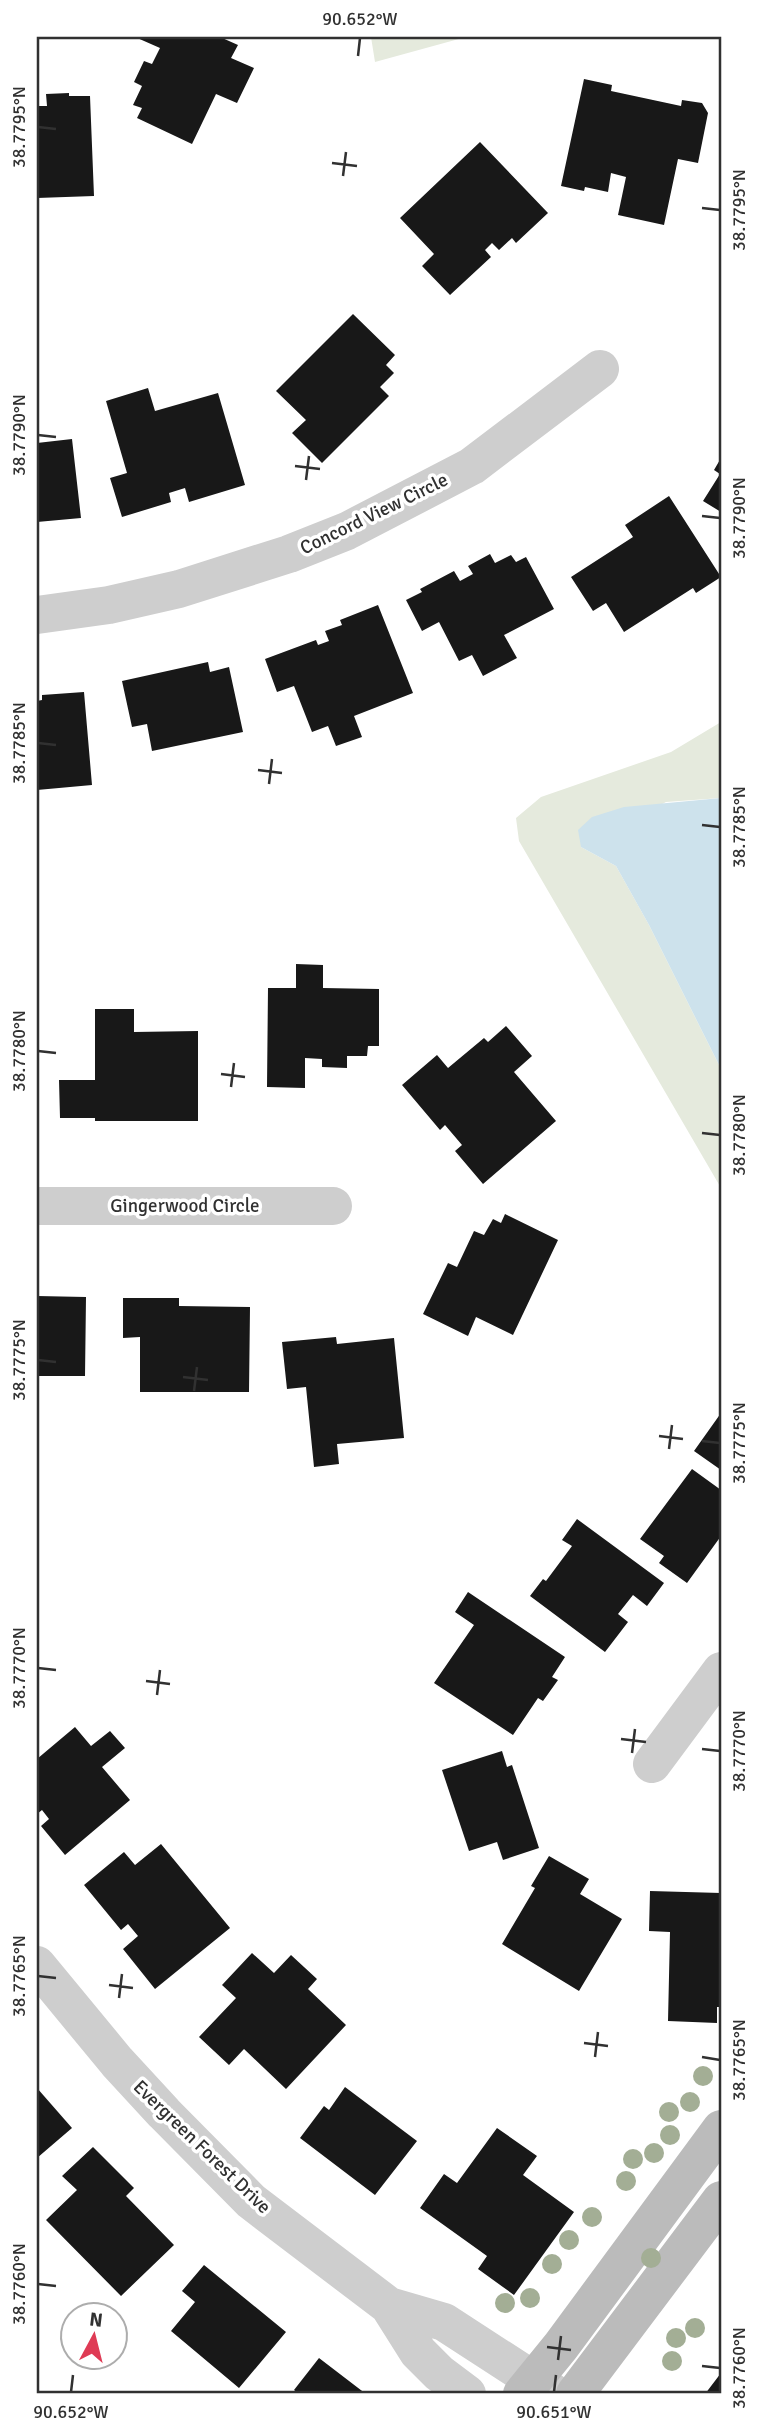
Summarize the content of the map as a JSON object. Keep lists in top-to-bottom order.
{
  "streets": {
    "street": ["Concord View Circle", "Gingerwood Circle", "Evergreen Forest Drive"]
  },
  "north": "top",
  "coordinates": [
    "90.652°W",
    "38.7795°N",
    "38.7790°N",
    "38.7785°N",
    "38.7780°N",
    "38.7775°N",
    "38.7770°N",
    "38.7765°N",
    "38.7760°N",
    "90.651°W"
  ]
}
